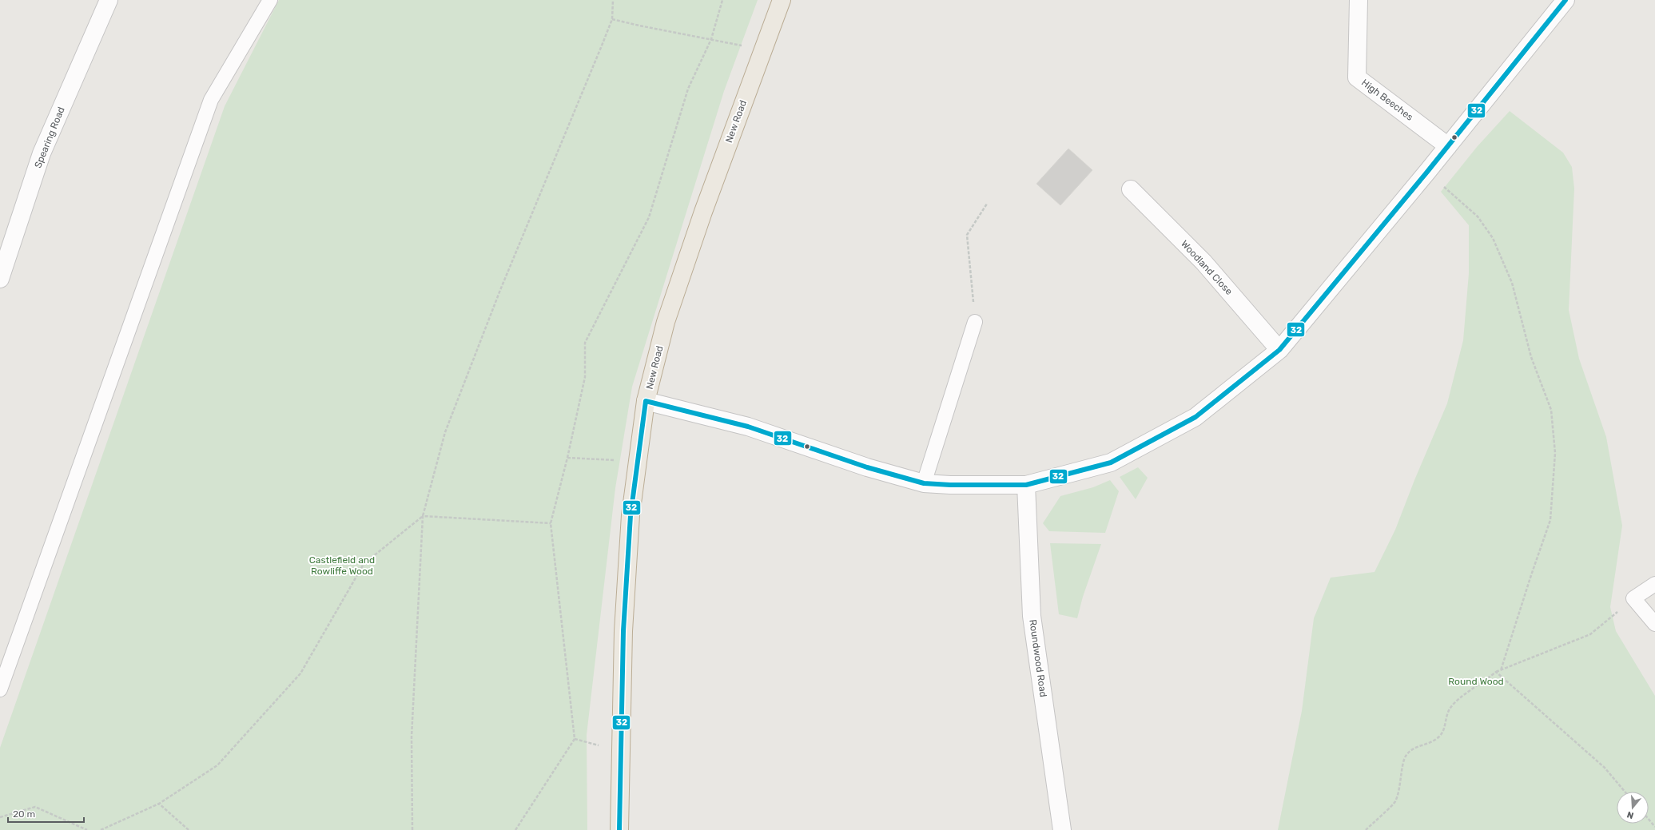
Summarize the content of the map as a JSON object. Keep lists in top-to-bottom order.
{
  "streets": {
    "highway": ["New Road"],
    "street": [
      "High Beeches",
      "Spearing Road",
      "Woodland Close",
      "Roundwood Road"
    ]
  },
  "parks": ["Castlefield and Rowliffe Wood", "Round Wood"],
  "lines": ["transit line 32"],
  "scale_bar": "20 m",
  "north": "bottom"
}
